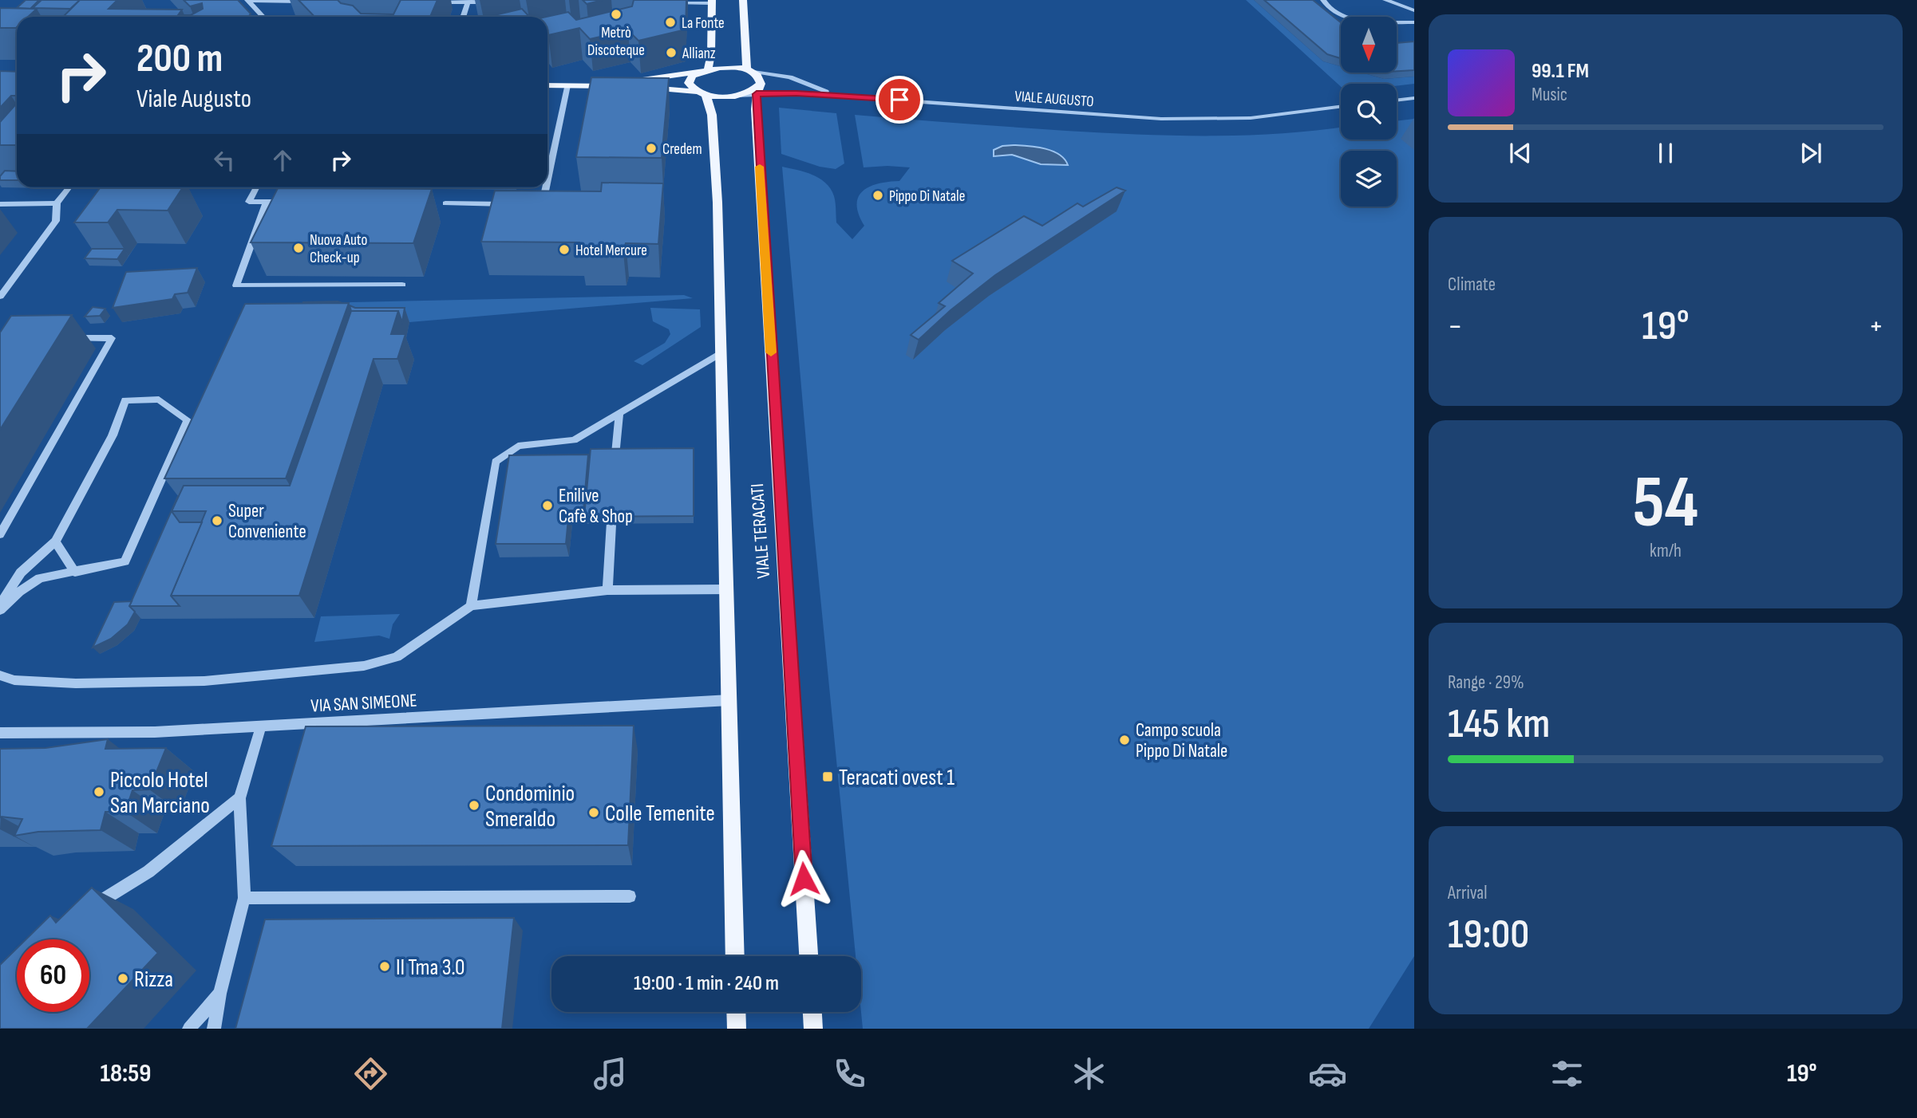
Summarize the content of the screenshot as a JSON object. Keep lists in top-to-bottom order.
{
  "streets": {
    "main road": ["VIALE TERACATI"],
    "street": ["VIALE AUGUSTO", "VIA SAN SIMEONE"]
  },
  "crossings": [
    ["VIALE AUGUSTO", "VIALE TERACATI"],
    ["VIALE TERACATI", "VIA SAN SIMEONE"]
  ],
  "places": {
    "other": [
      "Metrò Discoteque",
      "La Fonte",
      "Allianz",
      "Credem",
      "Pippo Di Natale",
      "Nuova Auto Check-up",
      "Hotel Mercure",
      "Enilive Cafè & Shop",
      "Super Conveniente",
      "Campo scuola Pippo Di Natale",
      "Piccolo Hotel San Marciano",
      "Condominio Smeraldo",
      "Colle Temenite",
      "Il Tma 3.0",
      "Rizza"
    ],
    "transit": ["Teracati ovest 1"]
  },
  "north": "bottom",
  "page": {
    "turn": ["200 m", "Viale Augusto"],
    "song": ["99.1 FM", "Music"],
    "tile": [
      "Climate",
      ["54", "km/h"],
      ["Range · 29%", "145 km"],
      ["Arrival", "19:00"]
    ],
    "heat": ["−", "19°", "+"],
    "limit": "60",
    "trip": "19:00 · 1 min · 240 m",
    "tabs": ["18:59", "19°"]
  }
}
